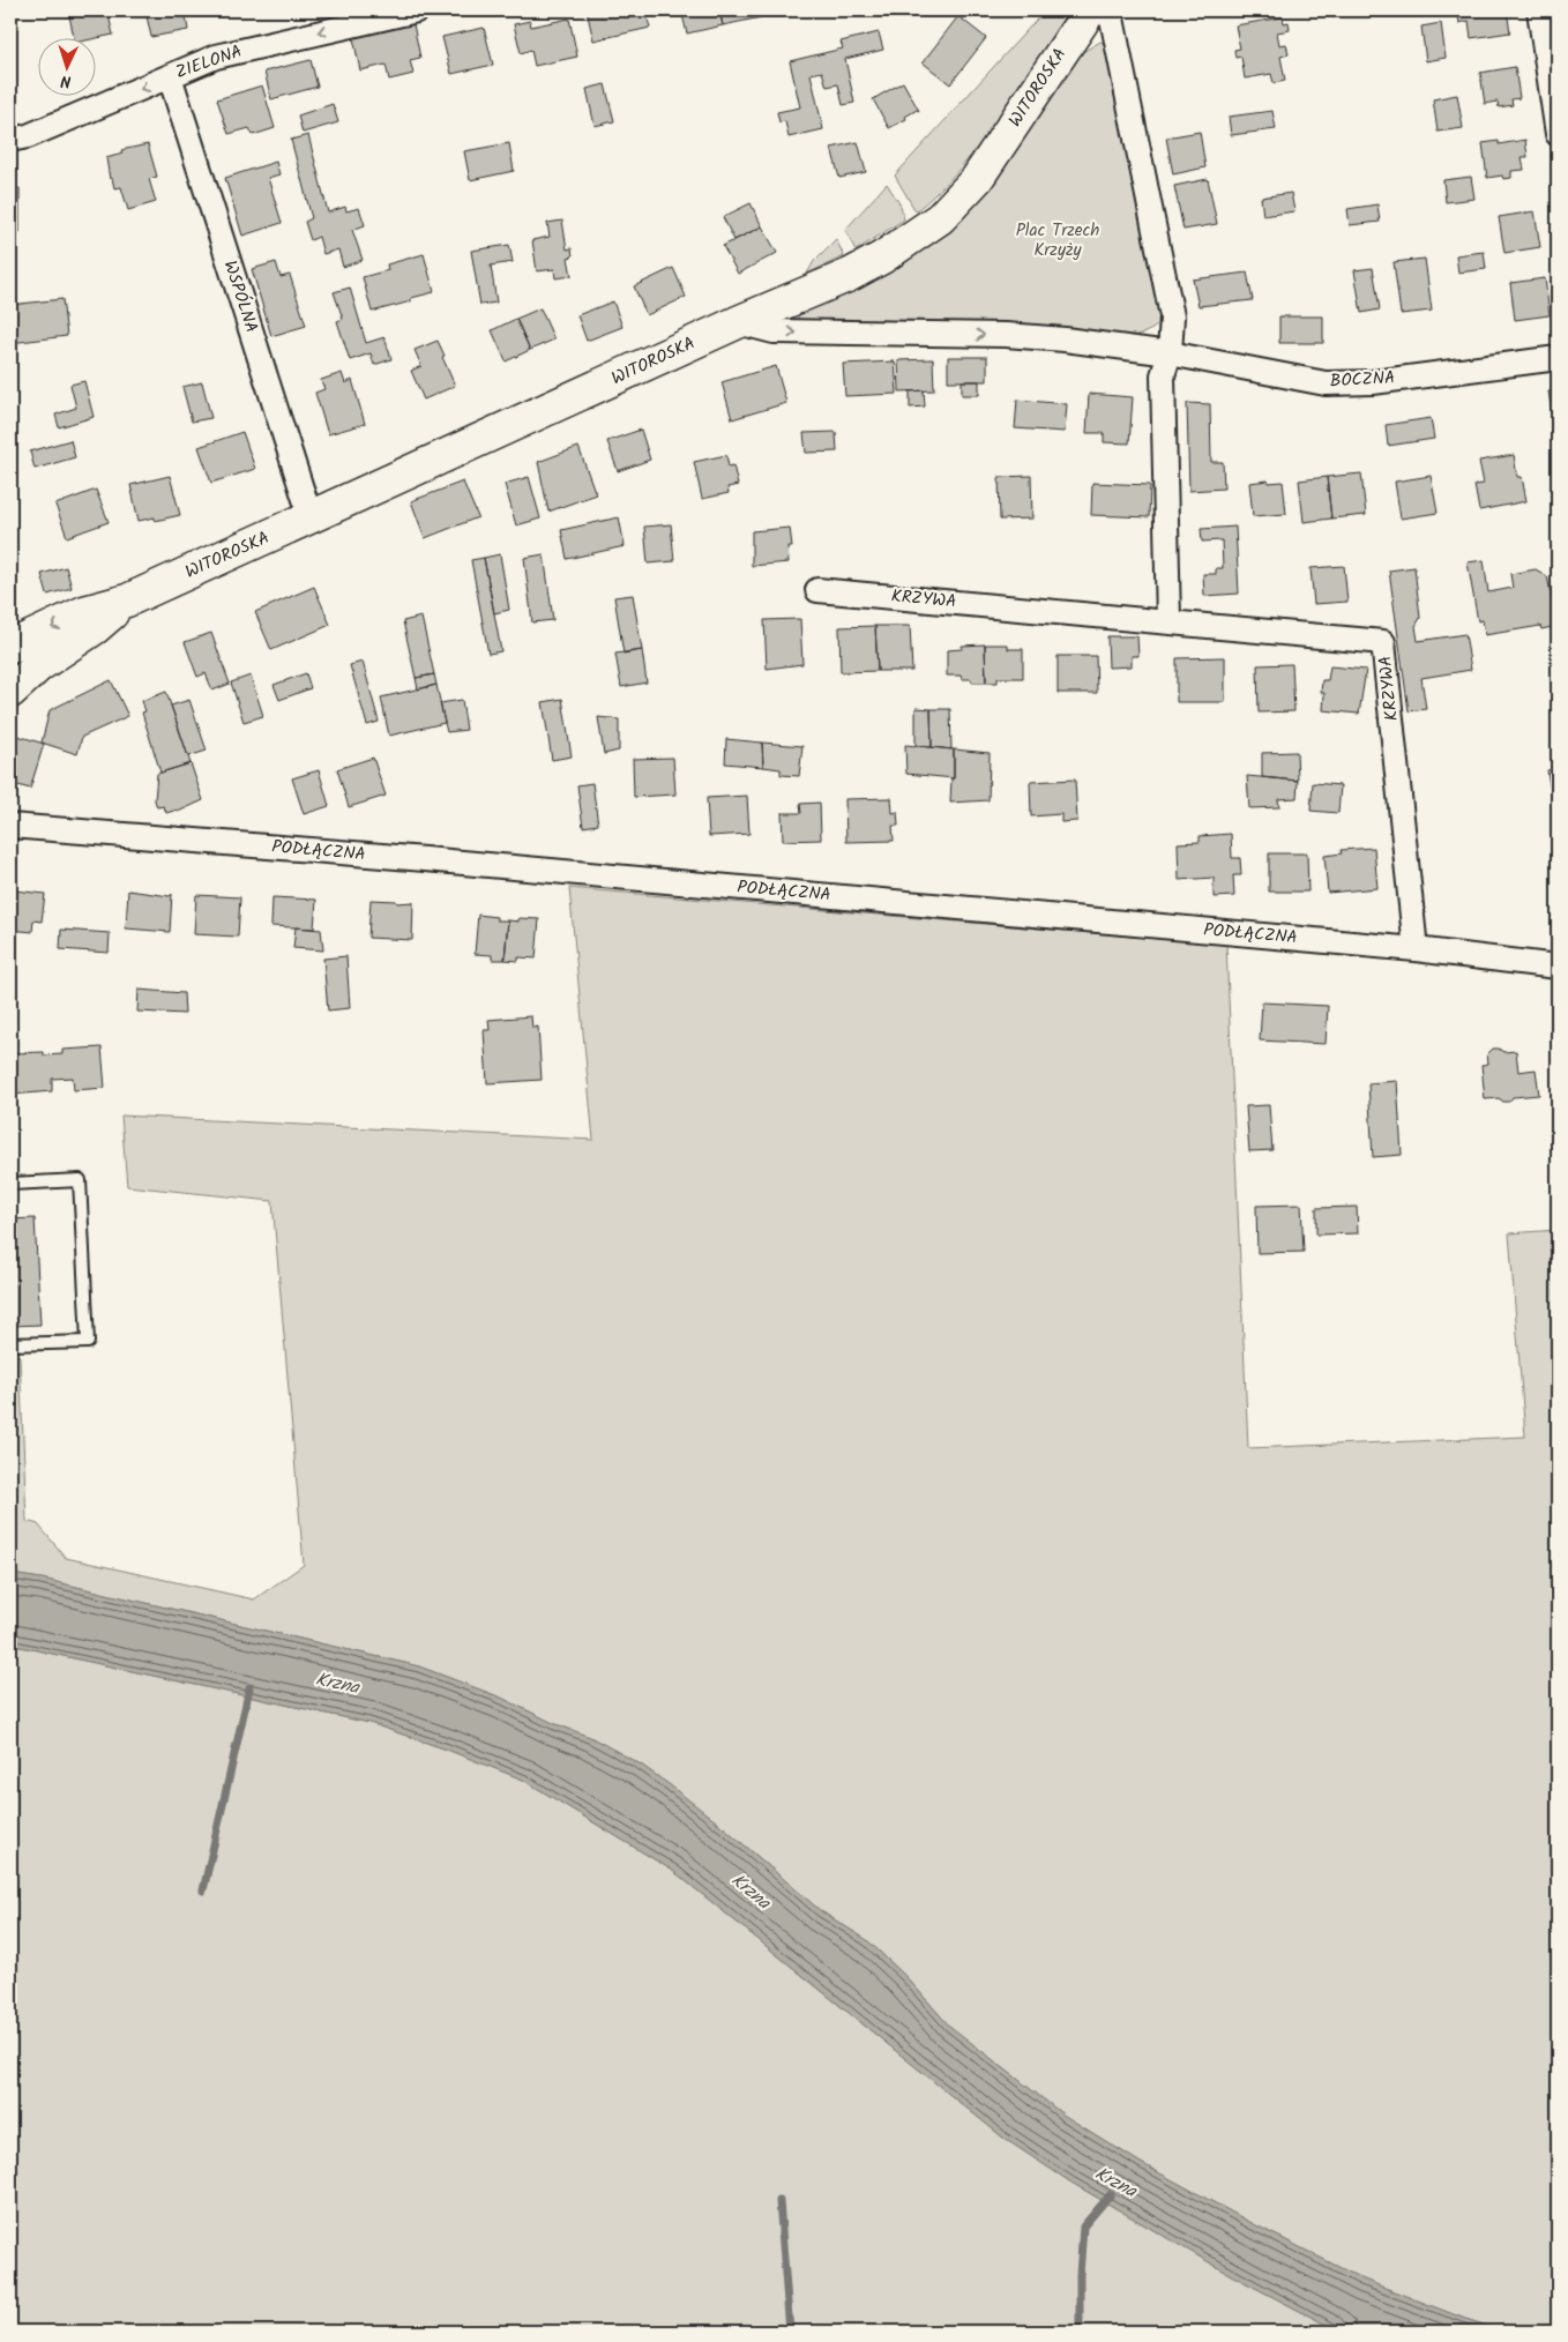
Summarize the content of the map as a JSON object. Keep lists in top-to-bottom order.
{
  "streets": {
    "main road": ["WITOROSKA"],
    "street": [
      "ZIELONA",
      "WSPÓLNA",
      "BOCZNA",
      "KRZYWA",
      "PODŁĄCZNA"
    ]
  },
  "crossings": [
    ["ZIELONA", "WSPÓLNA"],
    ["WITOROSKA", "WSPÓLNA"],
    ["KRZYWA", "PODŁĄCZNA"]
  ],
  "one_way": ["ZIELONA"],
  "water": ["Krzna"],
  "parks": ["Plac Trzech Krzyży"],
  "north": "bottom"
}
